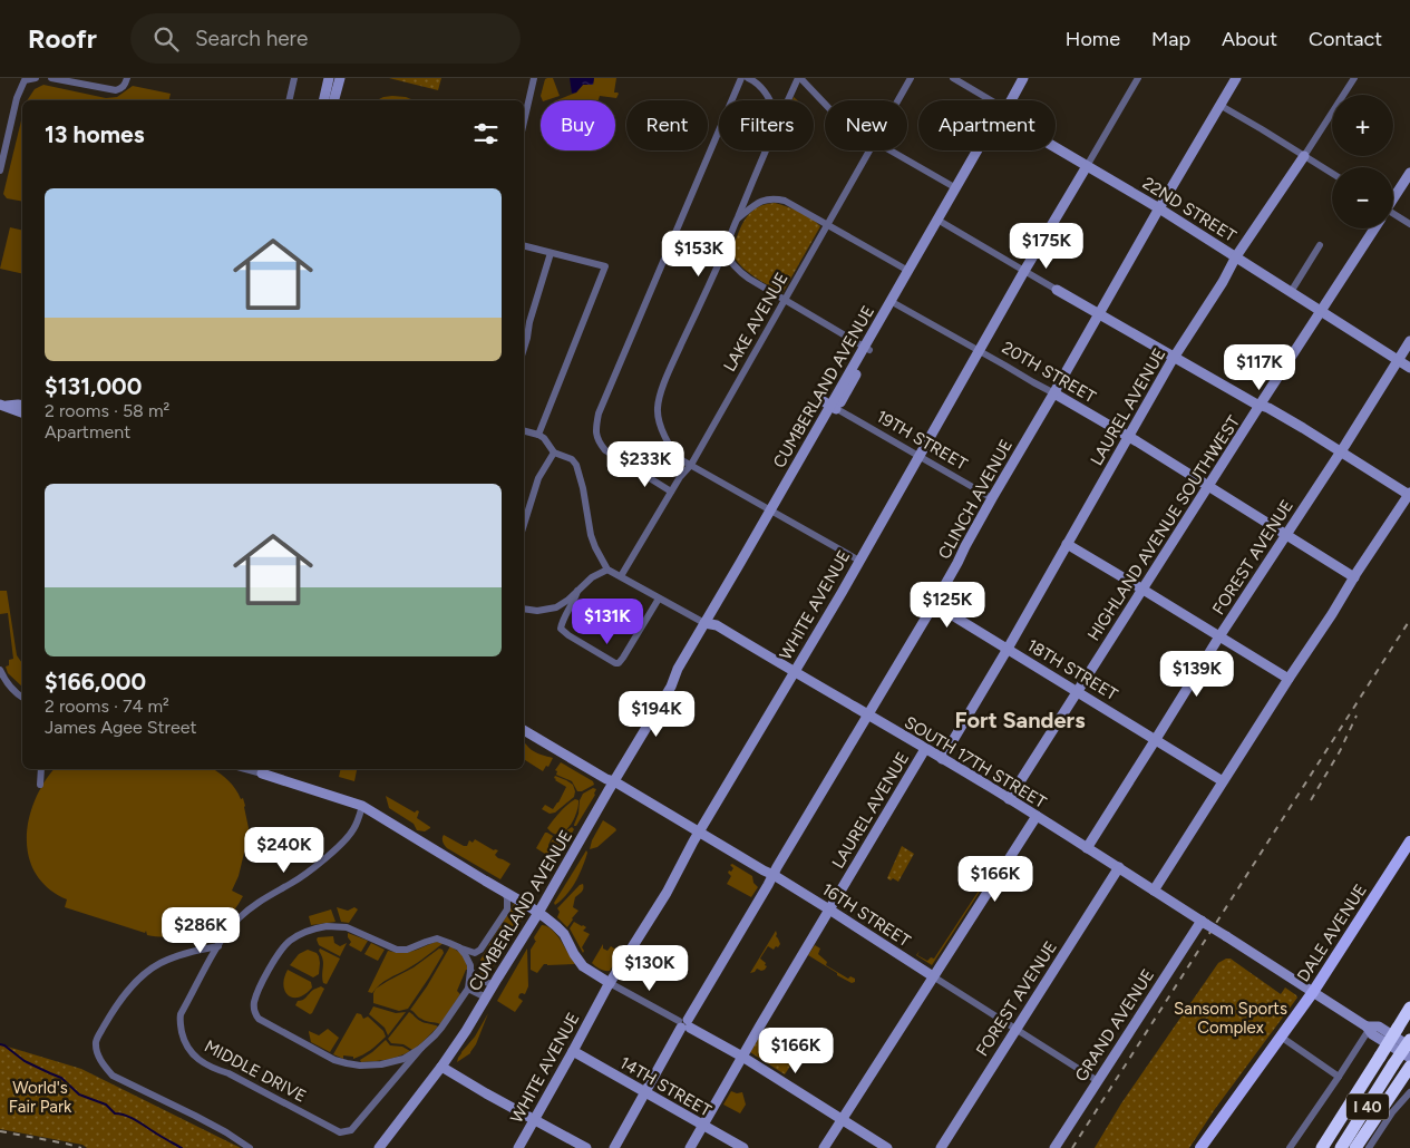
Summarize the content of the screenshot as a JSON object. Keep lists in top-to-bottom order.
{
  "streets": {
    "highway": ["I 40"],
    "main road": ["DALE AVENUE"],
    "street": [
      "22ND STREET",
      "LAKE AVENUE",
      "20TH STREET",
      "CUMBERLAND AVENUE",
      "LAUREL AVENUE",
      "19TH STREET",
      "CLINCH AVENUE",
      "HIGHLAND AVENUE SOUTHWEST",
      "FOREST AVENUE",
      "WHITE AVENUE",
      "18TH STREET",
      "SOUTH 17TH STREET",
      "16TH STREET",
      "GRAND AVENUE",
      "MIDDLE DRIVE",
      "14TH STREET"
    ]
  },
  "crossings": [
    ["22ND STREET", "LAUREL AVENUE"],
    ["22ND STREET", "CLINCH AVENUE"],
    ["22ND STREET", "HIGHLAND AVENUE SOUTHWEST"],
    ["22ND STREET", "FOREST AVENUE"],
    ["22ND STREET", "WHITE AVENUE"],
    ["20TH STREET", "CUMBERLAND AVENUE"],
    ["20TH STREET", "LAUREL AVENUE"],
    ["20TH STREET", "CLINCH AVENUE"],
    ["20TH STREET", "HIGHLAND AVENUE SOUTHWEST"],
    ["20TH STREET", "FOREST AVENUE"],
    ["20TH STREET", "WHITE AVENUE"],
    ["CUMBERLAND AVENUE", "19TH STREET"],
    ["CUMBERLAND AVENUE", "SOUTH 17TH STREET"],
    ["CUMBERLAND AVENUE", "16TH STREET"],
    ["LAUREL AVENUE", "18TH STREET"],
    ["LAUREL AVENUE", "SOUTH 17TH STREET"],
    ["LAUREL AVENUE", "16TH STREET"],
    ["LAUREL AVENUE", "14TH STREET"],
    ["19TH STREET", "CLINCH AVENUE"],
    ["19TH STREET", "WHITE AVENUE"],
    ["CLINCH AVENUE", "18TH STREET"],
    ["CLINCH AVENUE", "SOUTH 17TH STREET"],
    ["CLINCH AVENUE", "16TH STREET"],
    ["CLINCH AVENUE", "14TH STREET"],
    ["HIGHLAND AVENUE SOUTHWEST", "18TH STREET"],
    ["HIGHLAND AVENUE SOUTHWEST", "SOUTH 17TH STREET"],
    ["FOREST AVENUE", "18TH STREET"],
    ["FOREST AVENUE", "SOUTH 17TH STREET"],
    ["FOREST AVENUE", "16TH STREET"],
    ["WHITE AVENUE", "SOUTH 17TH STREET"],
    ["WHITE AVENUE", "16TH STREET"],
    ["WHITE AVENUE", "14TH STREET"],
    ["SOUTH 17TH STREET", "DALE AVENUE"],
    ["SOUTH 17TH STREET", "GRAND AVENUE"],
    ["16TH STREET", "GRAND AVENUE"]
  ],
  "districts": ["Fort Sanders"],
  "parks": ["Sansom Sports Complex", "World's Fair Park"],
  "page": {
    "header": "Roofr",
    "search": "Search here",
    "nav": [
      "Home",
      "Map",
      "About",
      "Contact"
    ],
    "map_buttons": ["+", "−"],
    "chip": [
      "Buy",
      "Rent",
      "Filters",
      "New",
      "Apartment"
    ],
    "heading": "13 homes",
    "list": [
      {
        "name": "$131,000",
        "note": "2 rooms · 58 m² · Apartment"
      },
      {
        "name": "$166,000",
        "note": "2 rooms · 74 m² · James Agee Street"
      }
    ],
    "price": [
      "$175K",
      "$153K",
      "$117K",
      "$233K",
      "$125K",
      "$131K",
      "$139K",
      "$194K",
      "$240K",
      "$166K",
      "$286K",
      "$130K",
      "$166K"
    ]
  }
}
